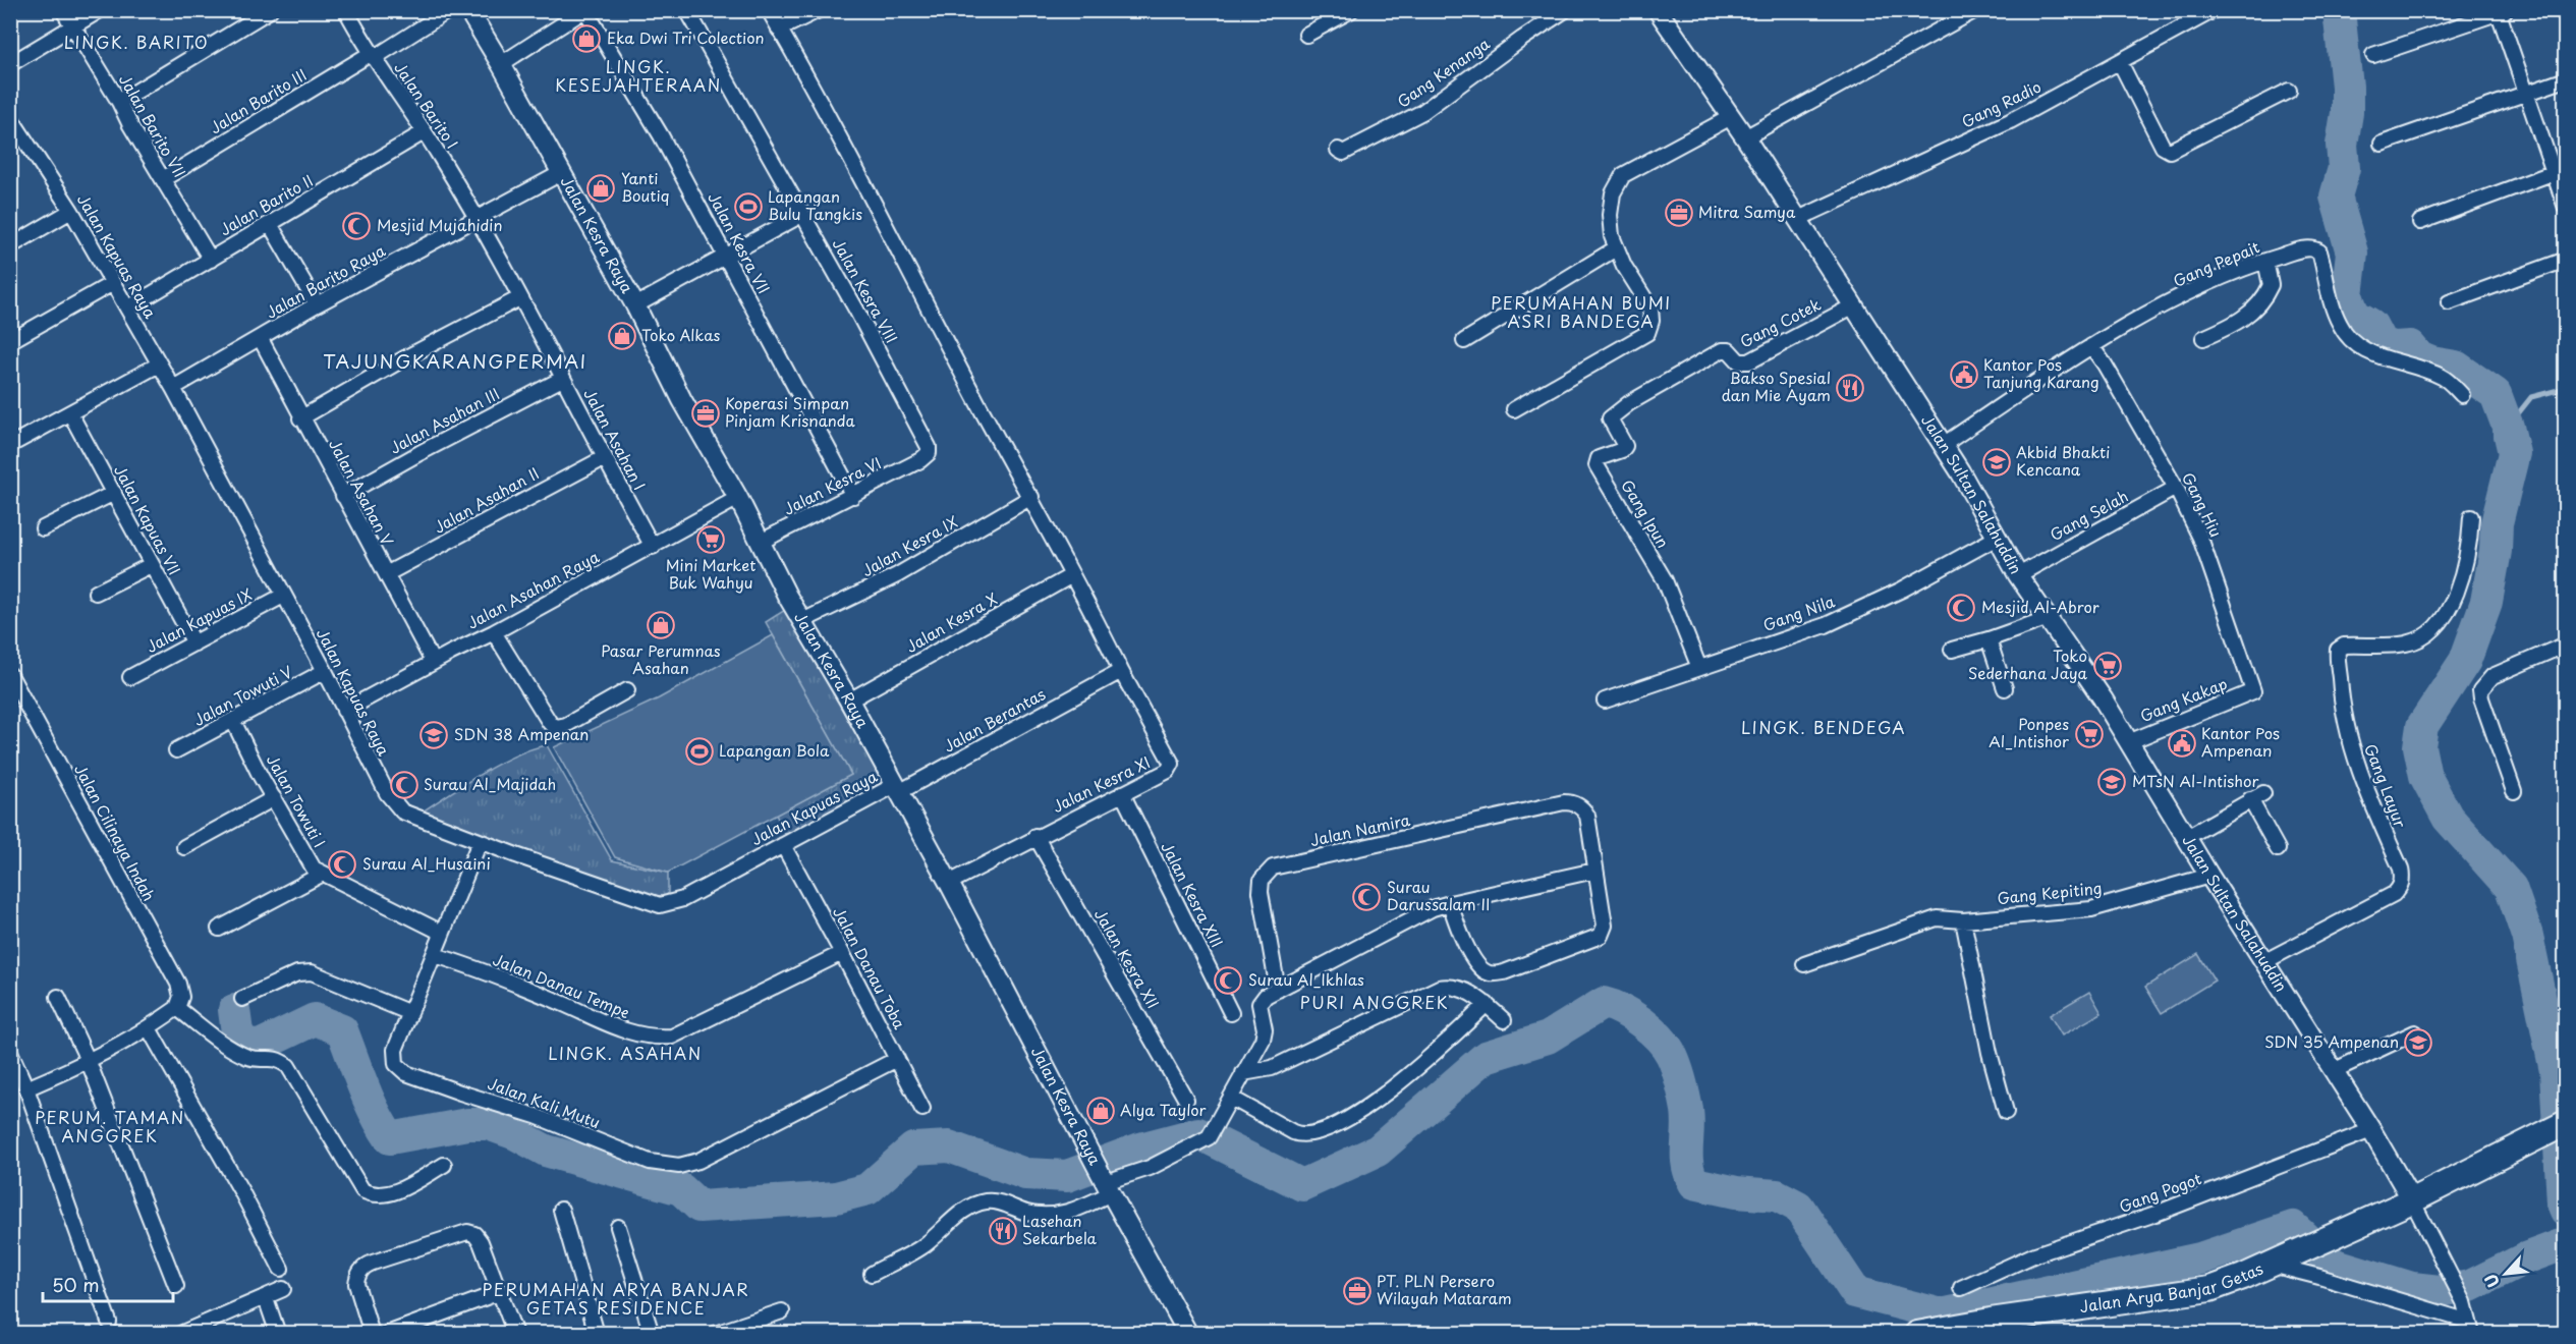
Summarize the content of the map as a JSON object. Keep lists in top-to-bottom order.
{
  "streets": {
    "highway": ["Jalan Arya Banjar Getas"],
    "street": [
      "Gang Kenanga",
      "Jalan Barito III",
      "Gang Radio",
      "Jalan Barito I",
      "Jalan Barito VII",
      "Jalan Barito II",
      "Jalan Kesra Raya",
      "Jalan Kesra VII",
      "Jalan Kapuas Raya",
      "Gang Pepait",
      "Jalan Barito Raya",
      "Jalan Kesra VIII",
      "Gang Cotek",
      "Jalan Asahan III",
      "Jalan Asahan I",
      "Jalan Kesra VI",
      "Jalan Asahan V",
      "Jalan Sultan Salahuddin",
      "Jalan Asahan II",
      "Gang Hiu",
      "Gang Ipun",
      "Gang Selah",
      "Jalan Kapuas VII",
      "Jalan Kesra IX",
      "Jalan Asahan Raya",
      "Gang Nila",
      "Jalan Kapuas IX",
      "Jalan Kesra X",
      "Jalan Towuti V",
      "Gang Kakap",
      "Jalan Berantas",
      "Jalan Kesra XI",
      "Gang Layur",
      "Jalan Towuti I",
      "Jalan Namira",
      "Jalan Cilinaya Indah",
      "Gang Kepiting",
      "Jalan Kesra XIII",
      "Jalan Kesra XII",
      "Jalan Danau Toba",
      "Jalan Danau Tempe",
      "Jalan Kali Mutu",
      "Gang Pogot"
    ]
  },
  "crossings": [
    ["Jalan Barito III", "Jalan Barito I"],
    ["Jalan Barito III", "Jalan Barito VII"],
    ["Gang Radio", "Jalan Sultan Salahuddin"],
    ["Jalan Barito I", "Jalan Barito II"],
    ["Jalan Barito I", "Jalan Barito Raya"],
    ["Jalan Barito I", "Jalan Asahan I"],
    ["Jalan Barito VII", "Jalan Barito II"],
    ["Jalan Barito II", "Jalan Kapuas Raya"],
    ["Jalan Kesra Raya", "Jalan Kapuas Raya"],
    ["Jalan Kesra Raya", "Jalan Barito Raya"],
    ["Jalan Kesra Raya", "Jalan Kesra VI"],
    ["Jalan Kesra Raya", "Jalan Kesra IX"],
    ["Jalan Kesra Raya", "Jalan Asahan Raya"],
    ["Jalan Kesra Raya", "Jalan Kesra X"],
    ["Jalan Kesra Raya", "Jalan Berantas"],
    ["Jalan Kesra Raya", "Jalan Kesra XI"],
    ["Jalan Kesra VII", "Jalan Kesra VI"],
    ["Jalan Kapuas Raya", "Jalan Barito Raya"],
    ["Jalan Kapuas Raya", "Jalan Asahan Raya"],
    ["Jalan Kapuas Raya", "Jalan Kapuas IX"],
    ["Jalan Kapuas Raya", "Jalan Towuti V"],
    ["Jalan Kapuas Raya", "Jalan Berantas"],
    ["Jalan Kapuas Raya", "Jalan Danau Toba"],
    ["Jalan Kapuas Raya", "Jalan Kali Mutu"],
    ["Gang Pepait", "Jalan Sultan Salahuddin"],
    ["Gang Pepait", "Gang Hiu"],
    ["Jalan Barito Raya", "Jalan Asahan I"],
    ["Jalan Barito Raya", "Jalan Asahan V"],
    ["Jalan Kesra VIII", "Jalan Kesra VI"],
    ["Gang Cotek", "Jalan Sultan Salahuddin"],
    ["Gang Cotek", "Gang Ipun"],
    ["Jalan Asahan III", "Jalan Asahan I"],
    ["Jalan Asahan III", "Jalan Asahan V"],
    ["Jalan Asahan I", "Jalan Asahan II"],
    ["Jalan Asahan I", "Jalan Asahan Raya"],
    ["Jalan Asahan V", "Jalan Asahan II"],
    ["Jalan Asahan V", "Jalan Asahan Raya"],
    ["Jalan Sultan Salahuddin", "Gang Selah"],
    ["Jalan Sultan Salahuddin", "Gang Nila"],
    ["Jalan Sultan Salahuddin", "Gang Kakap"],
    ["Jalan Sultan Salahuddin", "Gang Layur"],
    ["Jalan Sultan Salahuddin", "Gang Kepiting"],
    ["Jalan Sultan Salahuddin", "Gang Pogot"],
    ["Jalan Sultan Salahuddin", "Jalan Arya Banjar Getas"],
    ["Gang Hiu", "Gang Selah"],
    ["Gang Hiu", "Gang Kakap"],
    ["Gang Ipun", "Gang Nila"],
    ["Jalan Kapuas VII", "Jalan Kapuas IX"],
    ["Jalan Towuti V", "Jalan Towuti I"],
    ["Jalan Berantas", "Jalan Kesra XI"],
    ["Jalan Kesra XI", "Jalan Kesra XIII"],
    ["Jalan Kesra XI", "Jalan Kesra XII"],
    ["Jalan Towuti I", "Jalan Kali Mutu"],
    ["Jalan Danau Toba", "Jalan Danau Tempe"],
    ["Jalan Danau Toba", "Jalan Kali Mutu"],
    ["Jalan Danau Tempe", "Jalan Kali Mutu"]
  ],
  "districts": [
    "LINGK. BARITO",
    "LINGK. KESEJAHTERAAN",
    "PERUMAHAN BUMI ASRI BANDEGA",
    "TAJUNGKARANGPERMAI",
    "LINGK. BENDEGA",
    "PURI ANGGREK",
    "LINGK. ASAHAN",
    "PERUM. TAMAN ANGGREK",
    "PERUMAHAN ARYA BANJAR GETAS RESIDENCE"
  ],
  "places": {
    "shop": [
      "Eka Dwi Tri Colection",
      "Yanti Boutiq",
      "Toko Alkas",
      "Pasar Perumnas Asahan",
      "Alya Taylor"
    ],
    "sports": ["Lapangan Bulu Tangkis", "Lapangan Bola"],
    "office": ["Mitra Samya", "Koperasi Simpan Pinjam Krisnanda", "PT. PLN Persero Wilayah Mataram"],
    "mosque": [
      "Mesjid Mujahidin",
      "Mesjid Al-Abror",
      "Surau Al_Majidah",
      "Surau Al_Husaini",
      "Surau Darussalam II",
      "Surau Al_Ikhlas"
    ],
    "public building": ["Kantor Pos Tanjung Karang", "Kantor Pos Ampenan"],
    "restaurant": ["Bakso Spesial dan Mie Ayam", "Lasehan Sekarbela"],
    "school or university": [
      "Akbid Bhakti Kencana",
      "SDN 38 Ampenan",
      "MTsN Al-Intishor",
      "SDN 35 Ampenan"
    ],
    "supermarket": ["Mini Market Buk Wahyu", "Toko Sederhana Jaya", "Ponpes Al_Intishor"]
  },
  "scale_bar": "50 m",
  "north": "bottom left"
}
